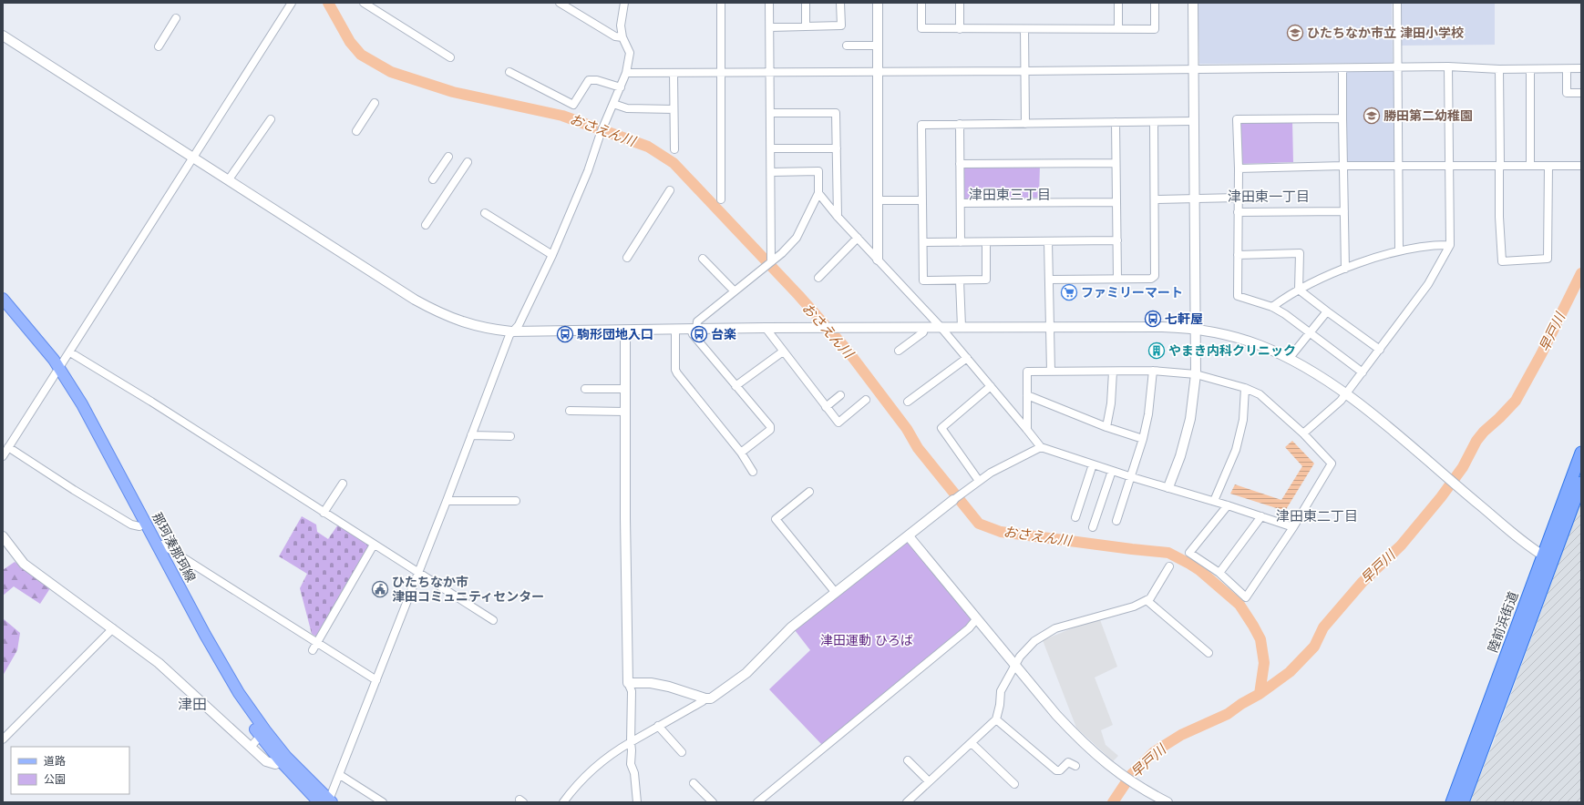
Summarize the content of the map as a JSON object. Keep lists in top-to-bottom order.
{
  "streets": {
    "highway": ["陸前浜街道"],
    "main road": ["那珂湊那珂線"]
  },
  "districts": [
    "津田東三丁目",
    "津田東一丁目",
    "津田東二丁目",
    "津田"
  ],
  "water": ["おさえん川", "早戸川"],
  "parks": ["津田運動 ひろば"],
  "places": {
    "school or university": ["ひたちなか市立 津田小学校", "勝田第二幼稚園"],
    "supermarket": ["ファミリーマート"],
    "bus stop": ["七軒屋", "駒形団地入口", "台楽"],
    "building": ["やまき内科クリニック"],
    "public building": ["ひたちなか市 津田コミュニティセンター"]
  },
  "legend": ["道路", "公園"]
}
